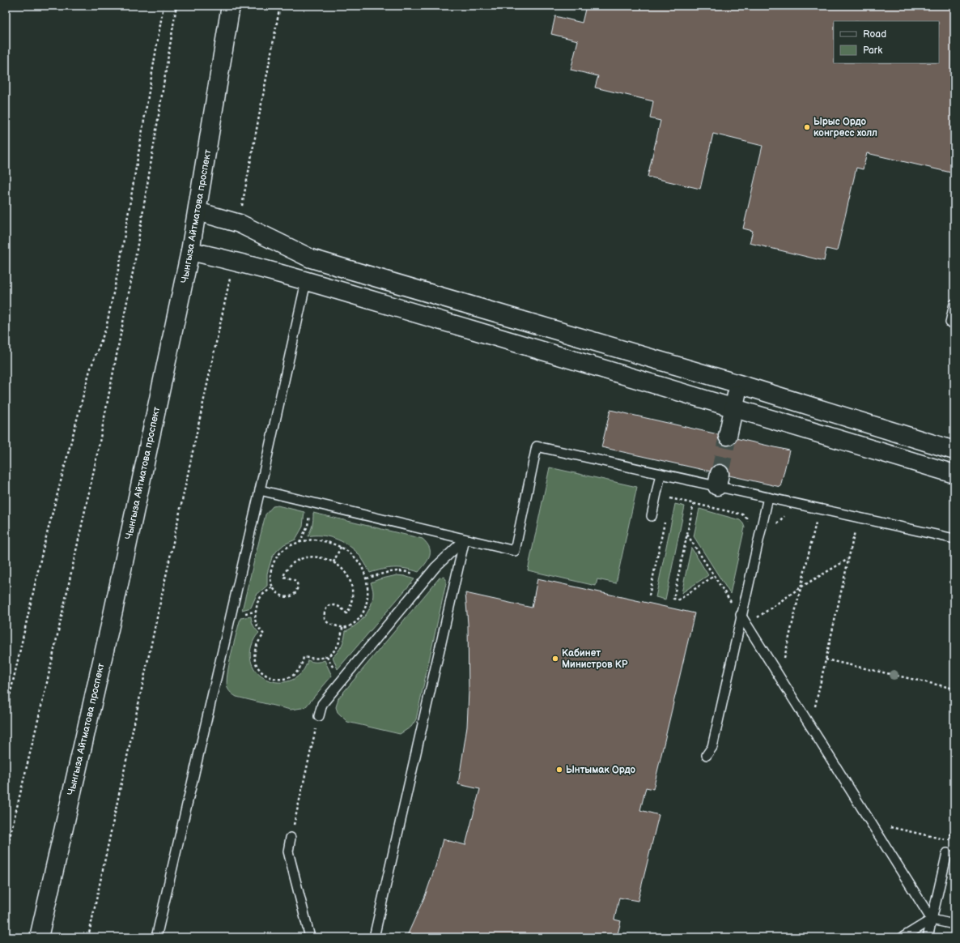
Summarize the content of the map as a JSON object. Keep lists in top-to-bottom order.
{
  "streets": {
    "street": ["Чынгыза Айтматова проспект"]
  },
  "places": ["Ырыс Ордо конгресс холл", "Кабинет Министров КР", "Ынтымак Ордо"],
  "legend": ["Road", "Park"]
}
